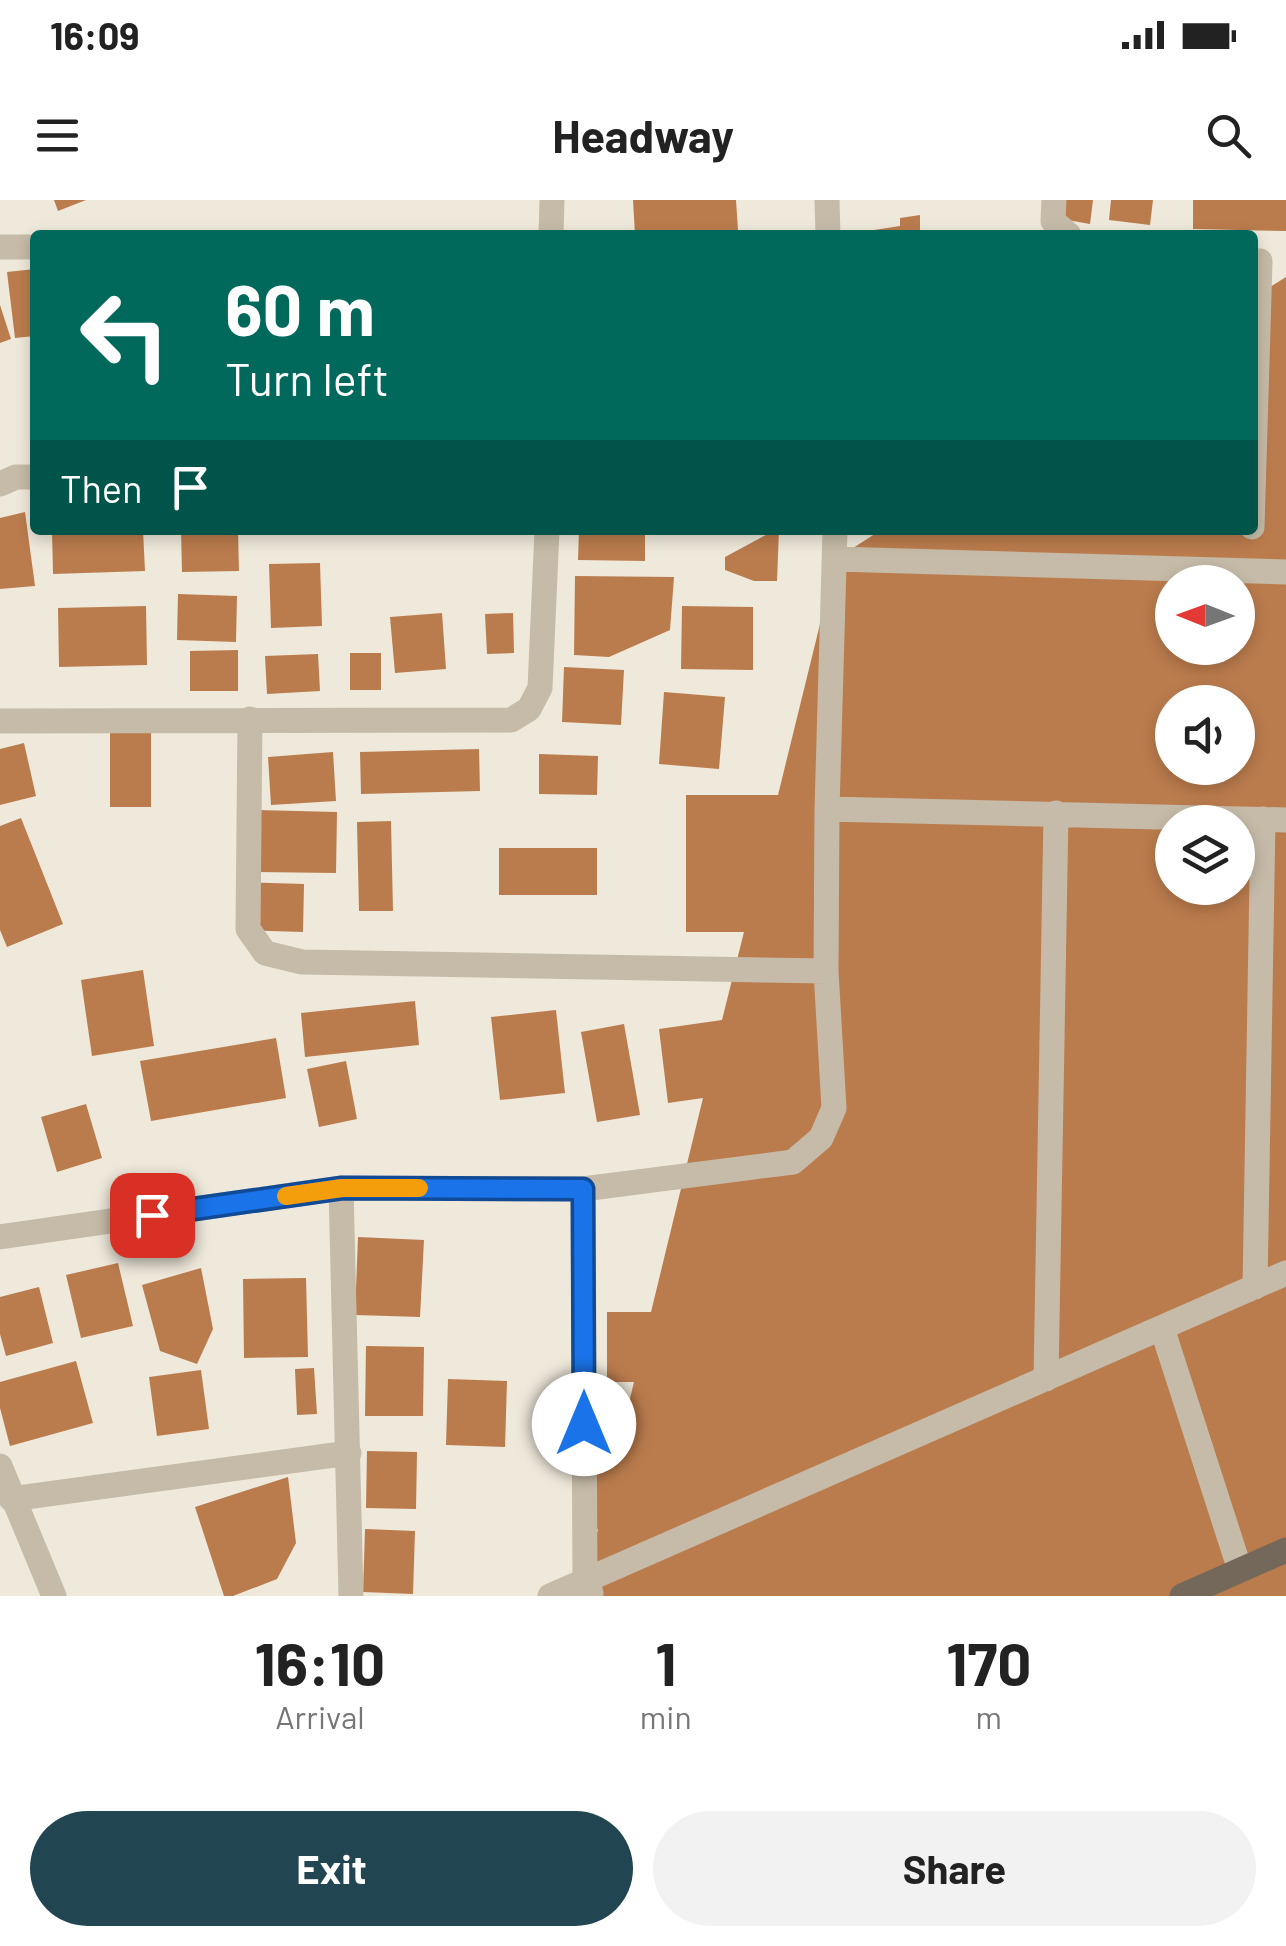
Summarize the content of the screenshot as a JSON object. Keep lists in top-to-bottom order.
{
  "north": "left",
  "page": {
    "status": "16:09",
    "header": "Headway",
    "turn": ["60 m", "Turn left"],
    "then": "Then",
    "eta": [
      "16:10",
      "Arrival",
      "1",
      "min",
      "170",
      "m"
    ],
    "buttons": ["Exit", "Share"]
  }
}
